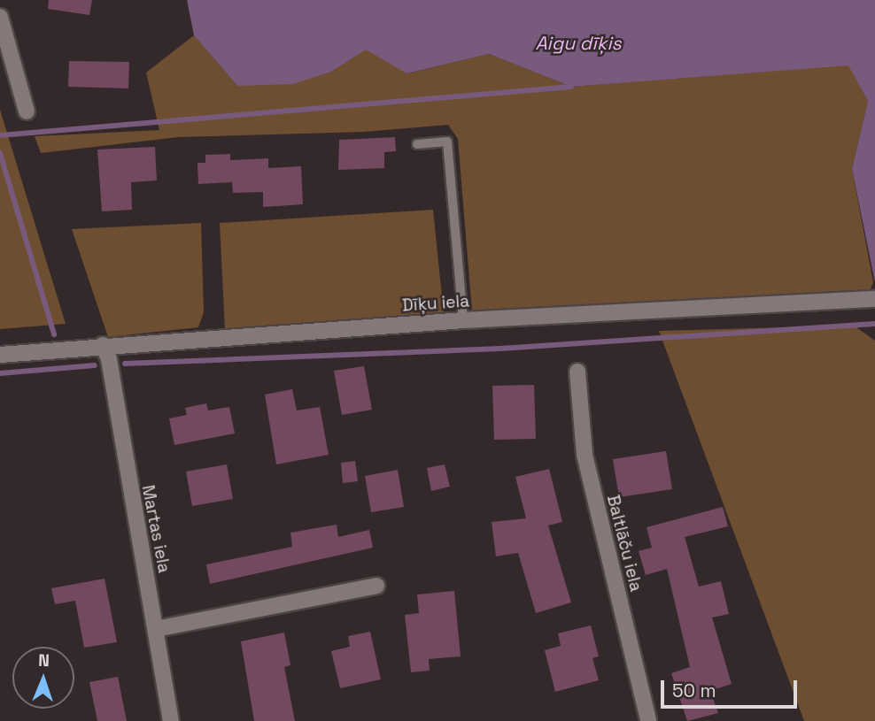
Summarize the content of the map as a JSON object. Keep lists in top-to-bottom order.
{
  "streets": {
    "street": ["Dīķu iela", "Martas iela", "Baltlāču iela"]
  },
  "crossings": [
    ["Dīķu iela", "Martas iela"]
  ],
  "water": ["Aigu dīķis"],
  "scale_bar": "50 m",
  "north": "top"
}
